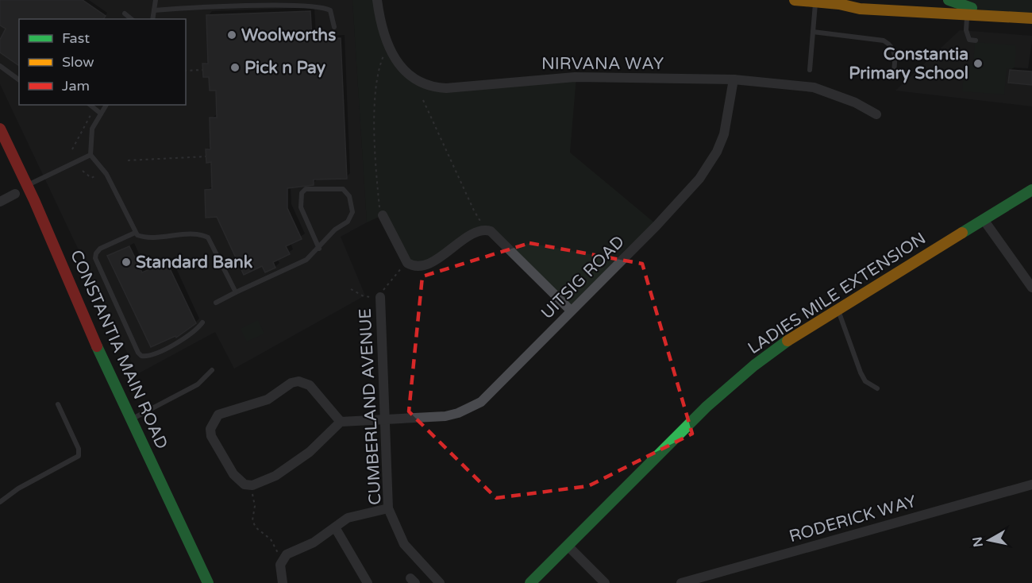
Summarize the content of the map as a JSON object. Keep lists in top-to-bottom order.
{
  "streets": {
    "main road": ["LADIES MILE EXTENSION", "CONSTANTIA MAIN ROAD"],
    "street": [
      "NIRVANA WAY",
      "UITSIG ROAD",
      "CUMBERLAND AVENUE",
      "RODERICK WAY"
    ]
  },
  "crossings": [
    ["NIRVANA WAY", "UITSIG ROAD"],
    ["UITSIG ROAD", "CUMBERLAND AVENUE"]
  ],
  "places": [
    "Woolworths",
    "Constantia Primary School",
    "Pick n Pay",
    "Standard Bank"
  ],
  "legend": ["Fast", "Slow", "Jam"],
  "north": "left"
}
